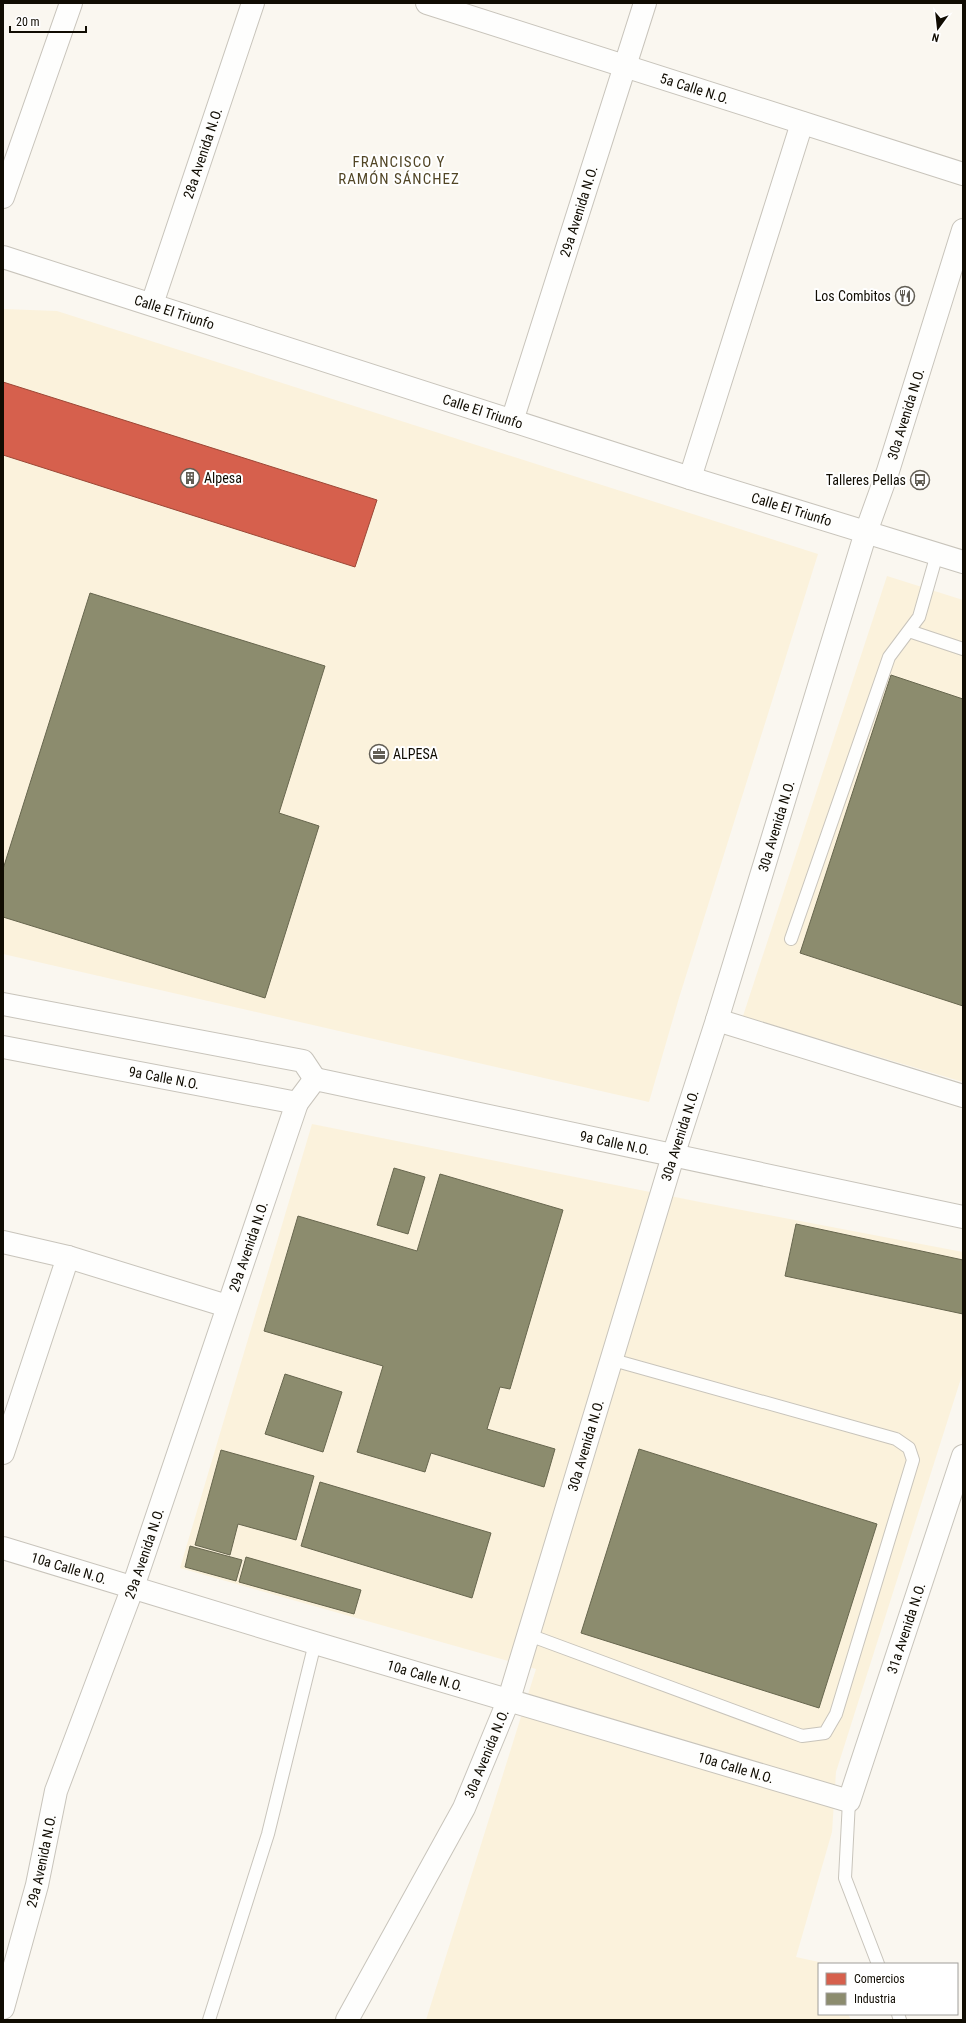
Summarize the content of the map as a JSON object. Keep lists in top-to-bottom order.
{
  "streets": {
    "street": [
      "5a Calle N.O.",
      "28a Avenida N.O.",
      "29a Avenida N.O.",
      "Calle El Triunfo",
      "30a Avenida N.O.",
      "9a Calle N.O.",
      "10a Calle N.O.",
      "31a Avenida N.O."
    ]
  },
  "crossings": [
    ["5a Calle N.O.", "29a Avenida N.O."],
    ["28a Avenida N.O.", "Calle El Triunfo"],
    ["29a Avenida N.O.", "Calle El Triunfo"],
    ["29a Avenida N.O.", "9a Calle N.O."],
    ["29a Avenida N.O.", "10a Calle N.O."],
    ["Calle El Triunfo", "30a Avenida N.O."],
    ["30a Avenida N.O.", "9a Calle N.O."],
    ["30a Avenida N.O.", "10a Calle N.O."],
    ["10a Calle N.O.", "31a Avenida N.O."]
  ],
  "districts": ["FRANCISCO Y RAMÓN SÁNCHEZ"],
  "places": {
    "restaurant": ["Los Combitos"],
    "building": ["Alpesa"],
    "bus stop": ["Talleres Pellas"],
    "office": ["ALPESA"]
  },
  "legend": ["Comercios", "Industria"],
  "scale_bar": "20 m",
  "north": "bottom"
}
